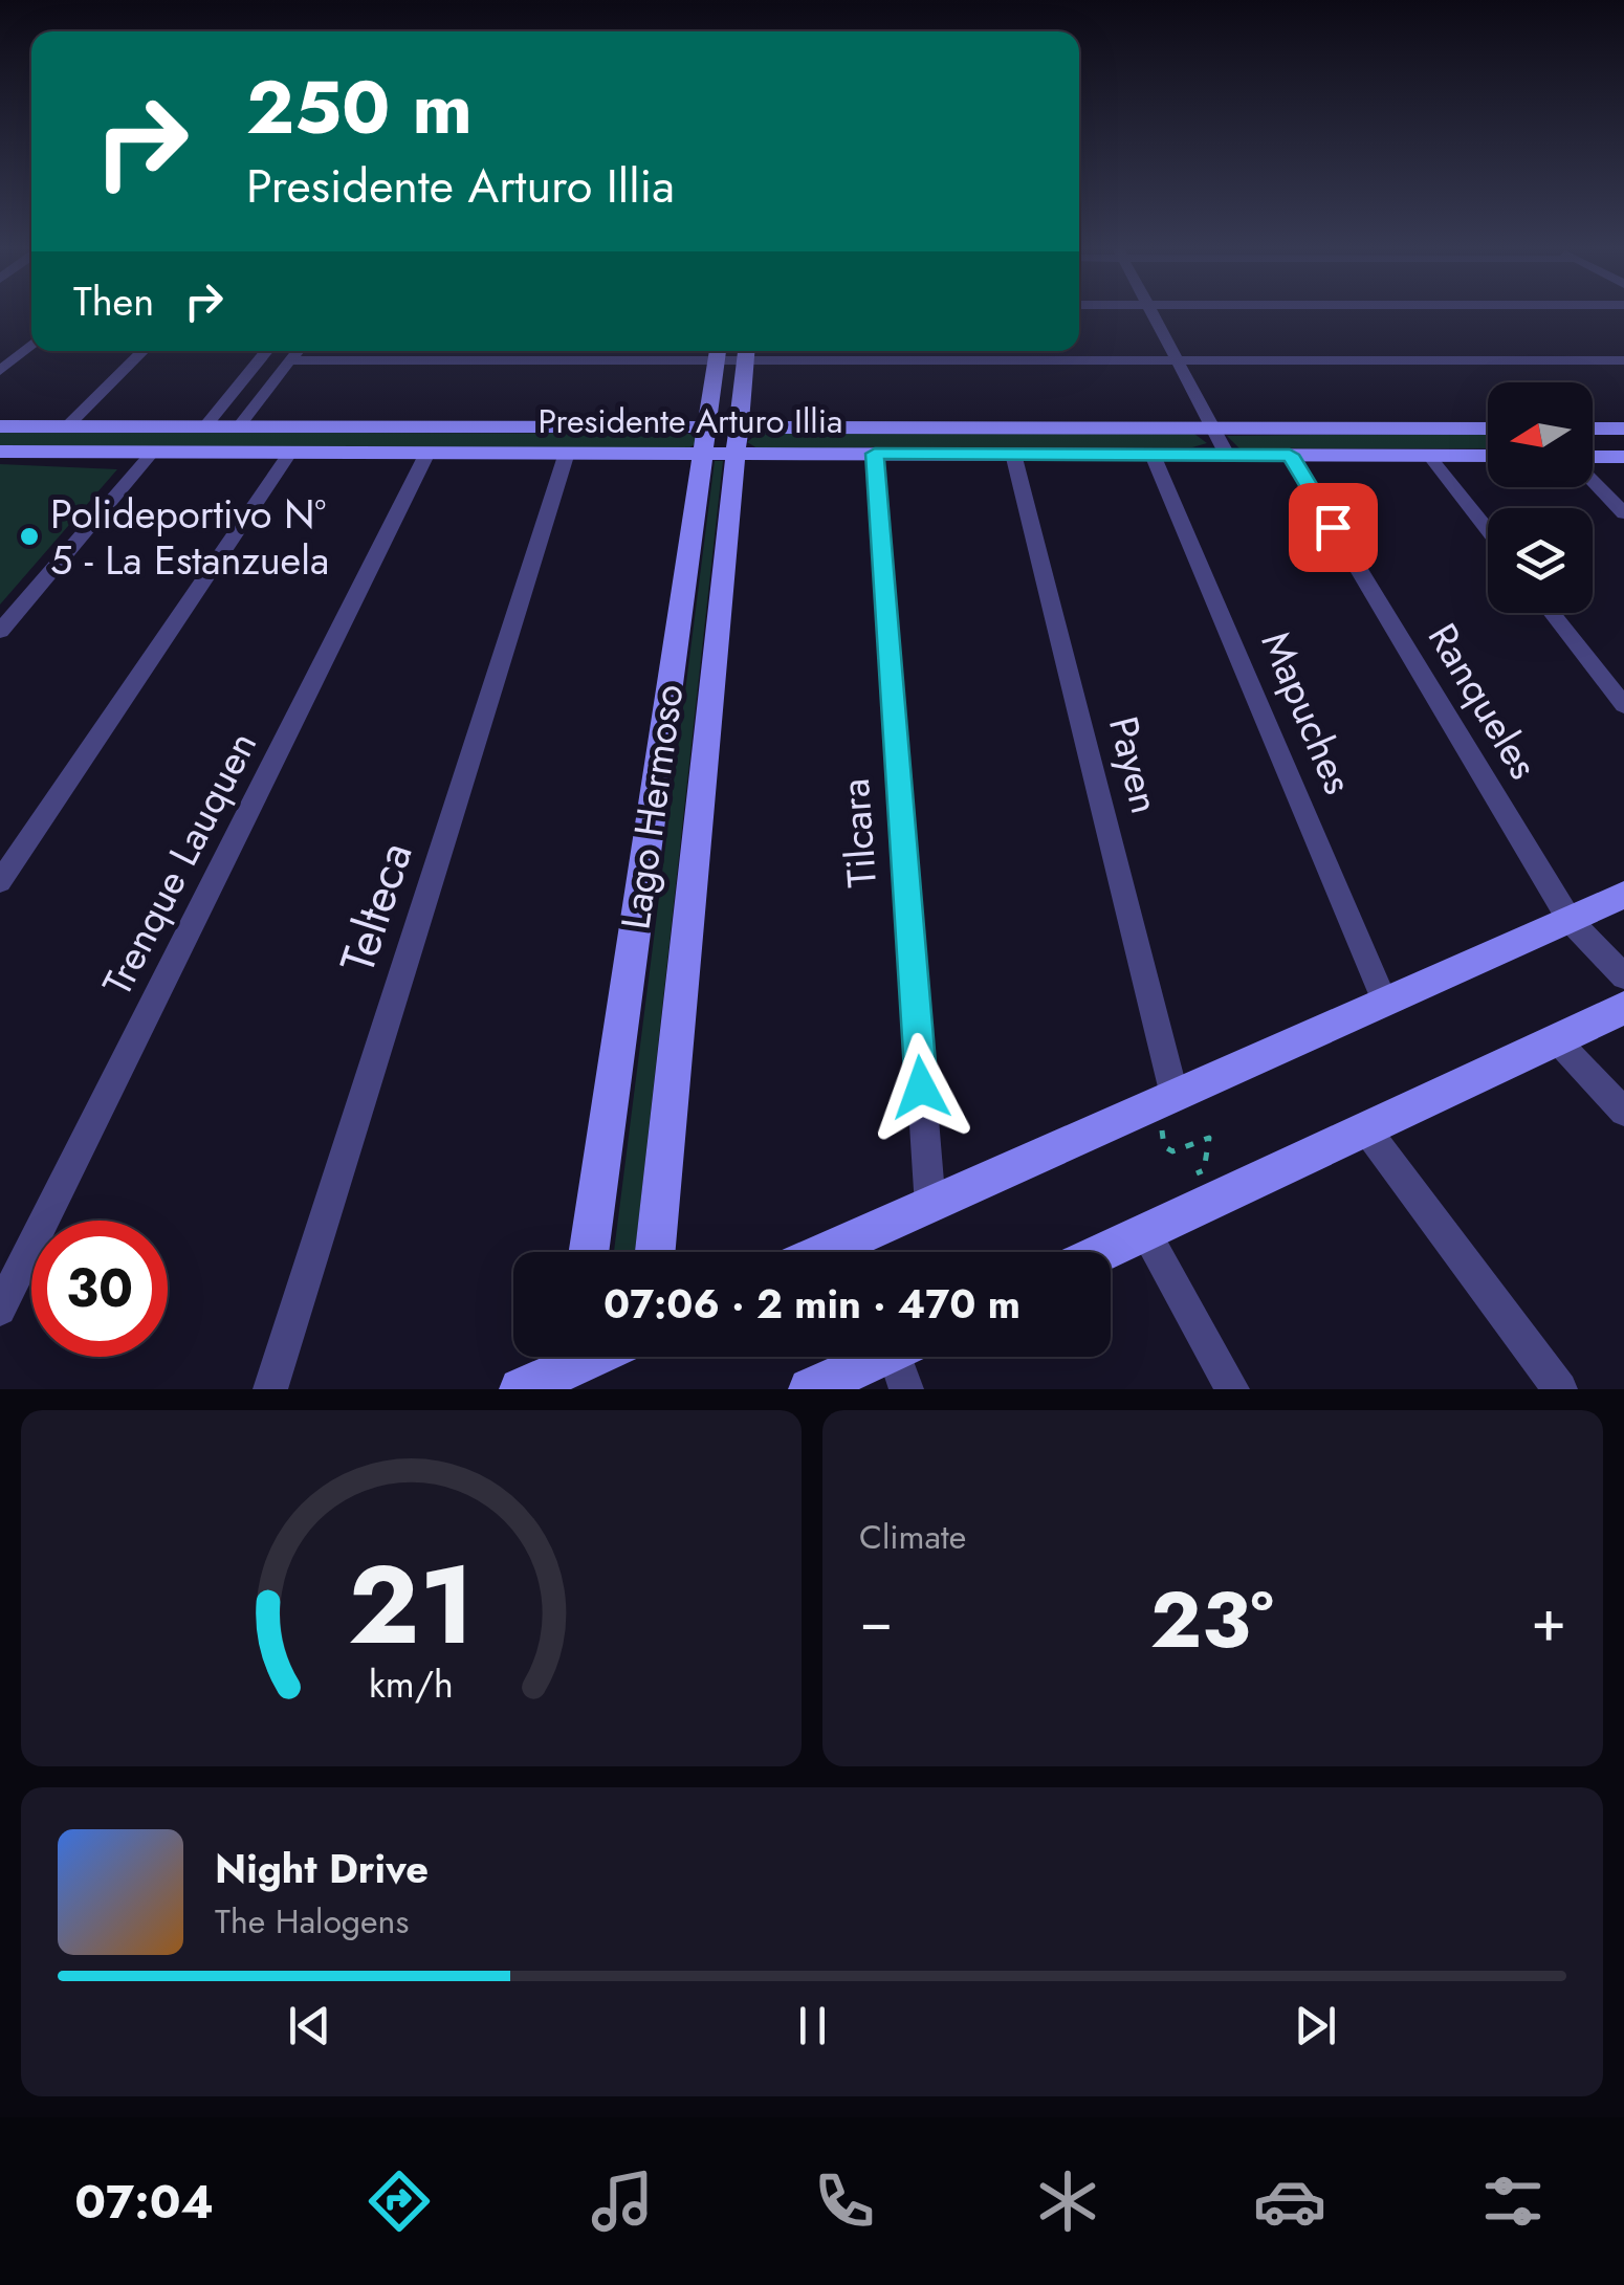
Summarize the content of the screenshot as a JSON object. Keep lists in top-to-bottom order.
{
  "streets": {
    "street": [
      "Presidente Arturo Illia",
      "Ranqueles",
      "Mapuches",
      "Payen",
      "Lago Hermoso",
      "Tilcara",
      "Trenque Lauquen",
      "Telteca"
    ]
  },
  "crossings": [
    ["Presidente Arturo Illia", "Ranqueles"],
    ["Presidente Arturo Illia", "Mapuches"],
    ["Presidente Arturo Illia", "Payen"],
    ["Presidente Arturo Illia", "Lago Hermoso"],
    ["Presidente Arturo Illia", "Tilcara"],
    ["Presidente Arturo Illia", "Trenque Lauquen"],
    ["Presidente Arturo Illia", "Telteca"]
  ],
  "places": ["Polideportivo Nº 5 - La Estanzuela"],
  "north": "left",
  "page": {
    "turn": ["250 m", "Presidente Arturo Illia"],
    "then": "Then",
    "limit": "30",
    "trip": "07:06 · 2 min · 470 m",
    "tile": "Climate",
    "heat": ["−", "23°", "+"],
    "song": ["Night Drive", "The Halogens"],
    "tabs": "07:04",
    "gauge": ["21", "km/h"]
  }
}
